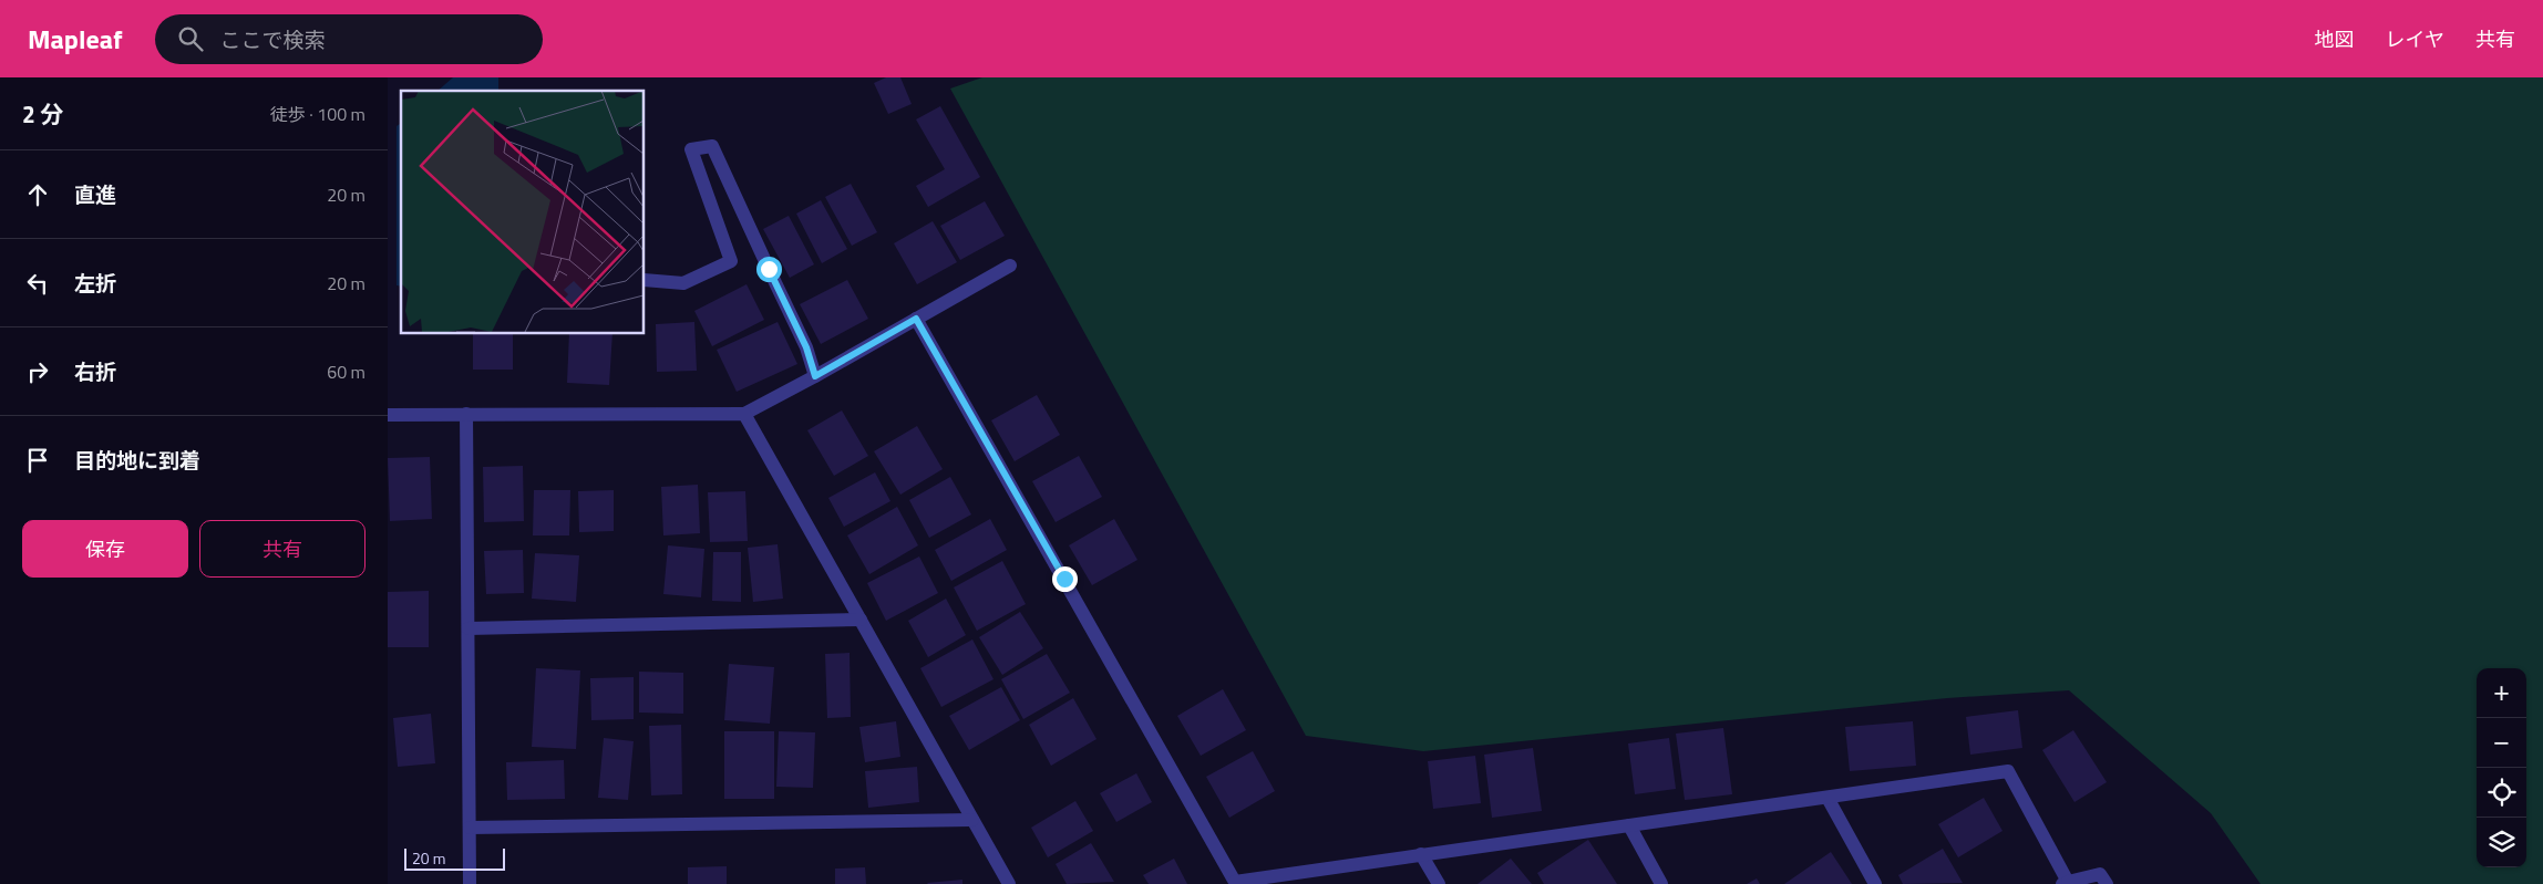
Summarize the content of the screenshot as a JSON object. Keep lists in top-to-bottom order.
{
  "scale_bar": "20 m",
  "page": {
    "header": "Mapleaf",
    "search": "ここで検索",
    "nav": ["地図", "レイヤ", "共有"],
    "heading": ["2 分", "徒歩 · 100 m"],
    "list": [
      ["直進", "20 m"],
      ["左折", "20 m"],
      ["右折", "60 m"],
      "目的地に到着"
    ],
    "buttons": ["保存", "共有"],
    "map_buttons": ["+", "−"],
    "scale": "20 m"
  }
}
